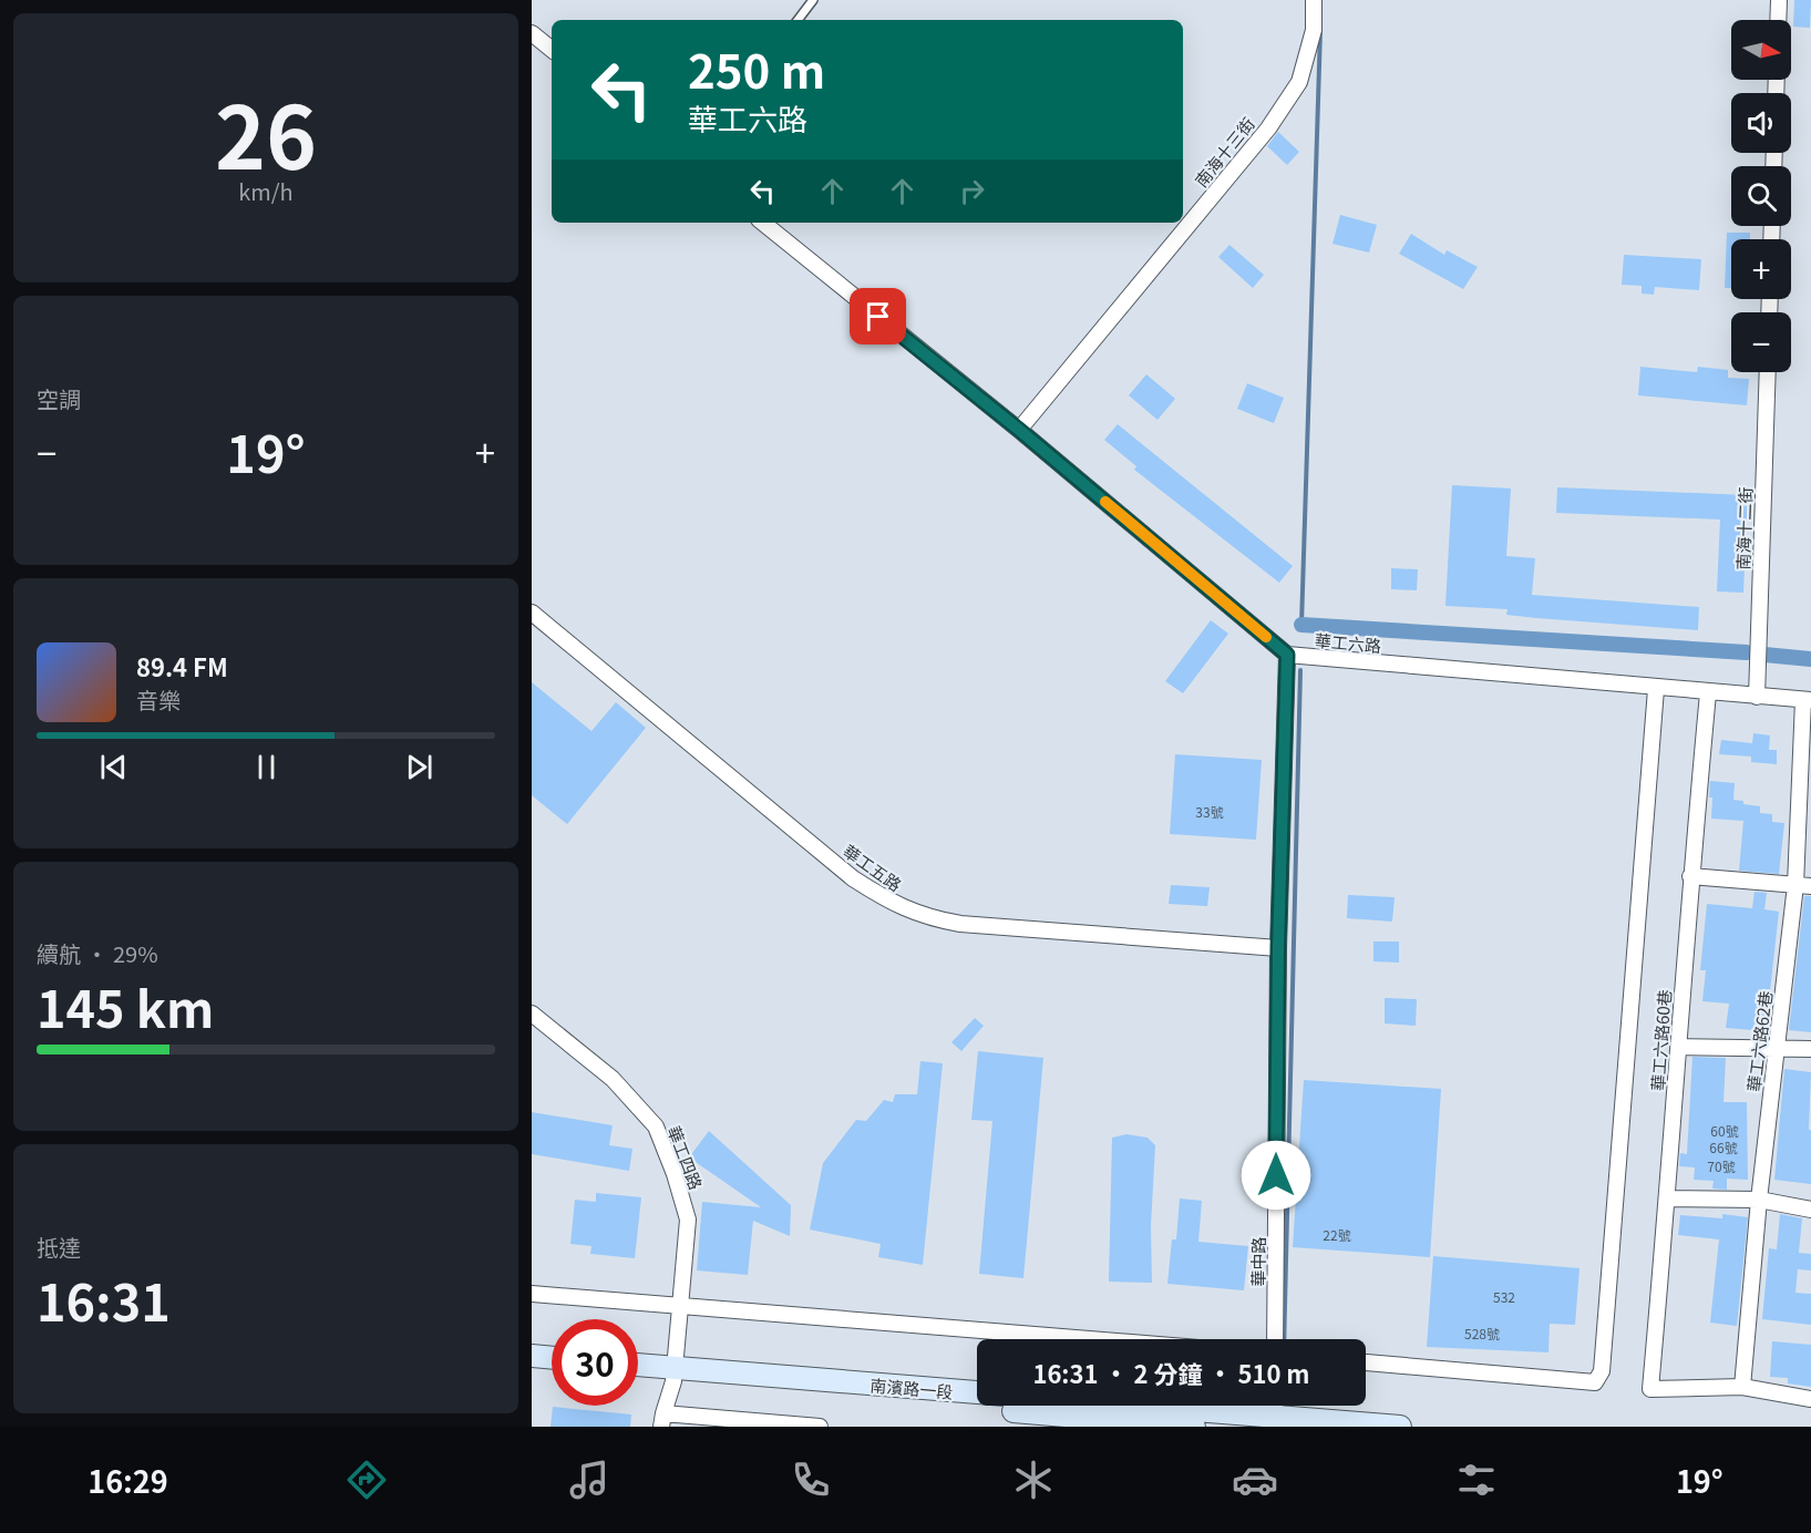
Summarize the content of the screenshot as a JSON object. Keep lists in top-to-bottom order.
{
  "streets": {
    "main road": ["南濱路一段"],
    "street": [
      "南海十三街",
      "南海十二街",
      "華工六路",
      "華工五路",
      "華工六路60巷",
      "華工六路62巷",
      "華工四路",
      "華中路"
    ]
  },
  "crossings": [
    ["南海十二街", "華工六路"],
    ["華工六路", "華工六路60巷"],
    ["華工六路", "華工六路62巷"],
    ["華工六路", "華中路"],
    ["華工五路", "華中路"],
    ["華工六路60巷", "華工六路62巷"],
    ["華工四路", "南濱路一段"]
  ],
  "house_numbers": [
    "33號",
    "60號",
    "66號",
    "70號",
    "22號",
    "532",
    "528號"
  ],
  "north": "right",
  "page": {
    "tile": [
      ["26", "km/h"],
      "空調",
      ["續航 · 29%", "145 km"],
      ["抵達", "16:31"]
    ],
    "map_buttons": ["+", "−"],
    "turn": ["250 m", "華工六路"],
    "heat": ["−", "19°", "+"],
    "song": ["89.4 FM", "音樂"],
    "limit": "30",
    "trip": "16:31 · 2 分鐘 · 510 m",
    "tabs": ["16:29", "19°"]
  }
}
